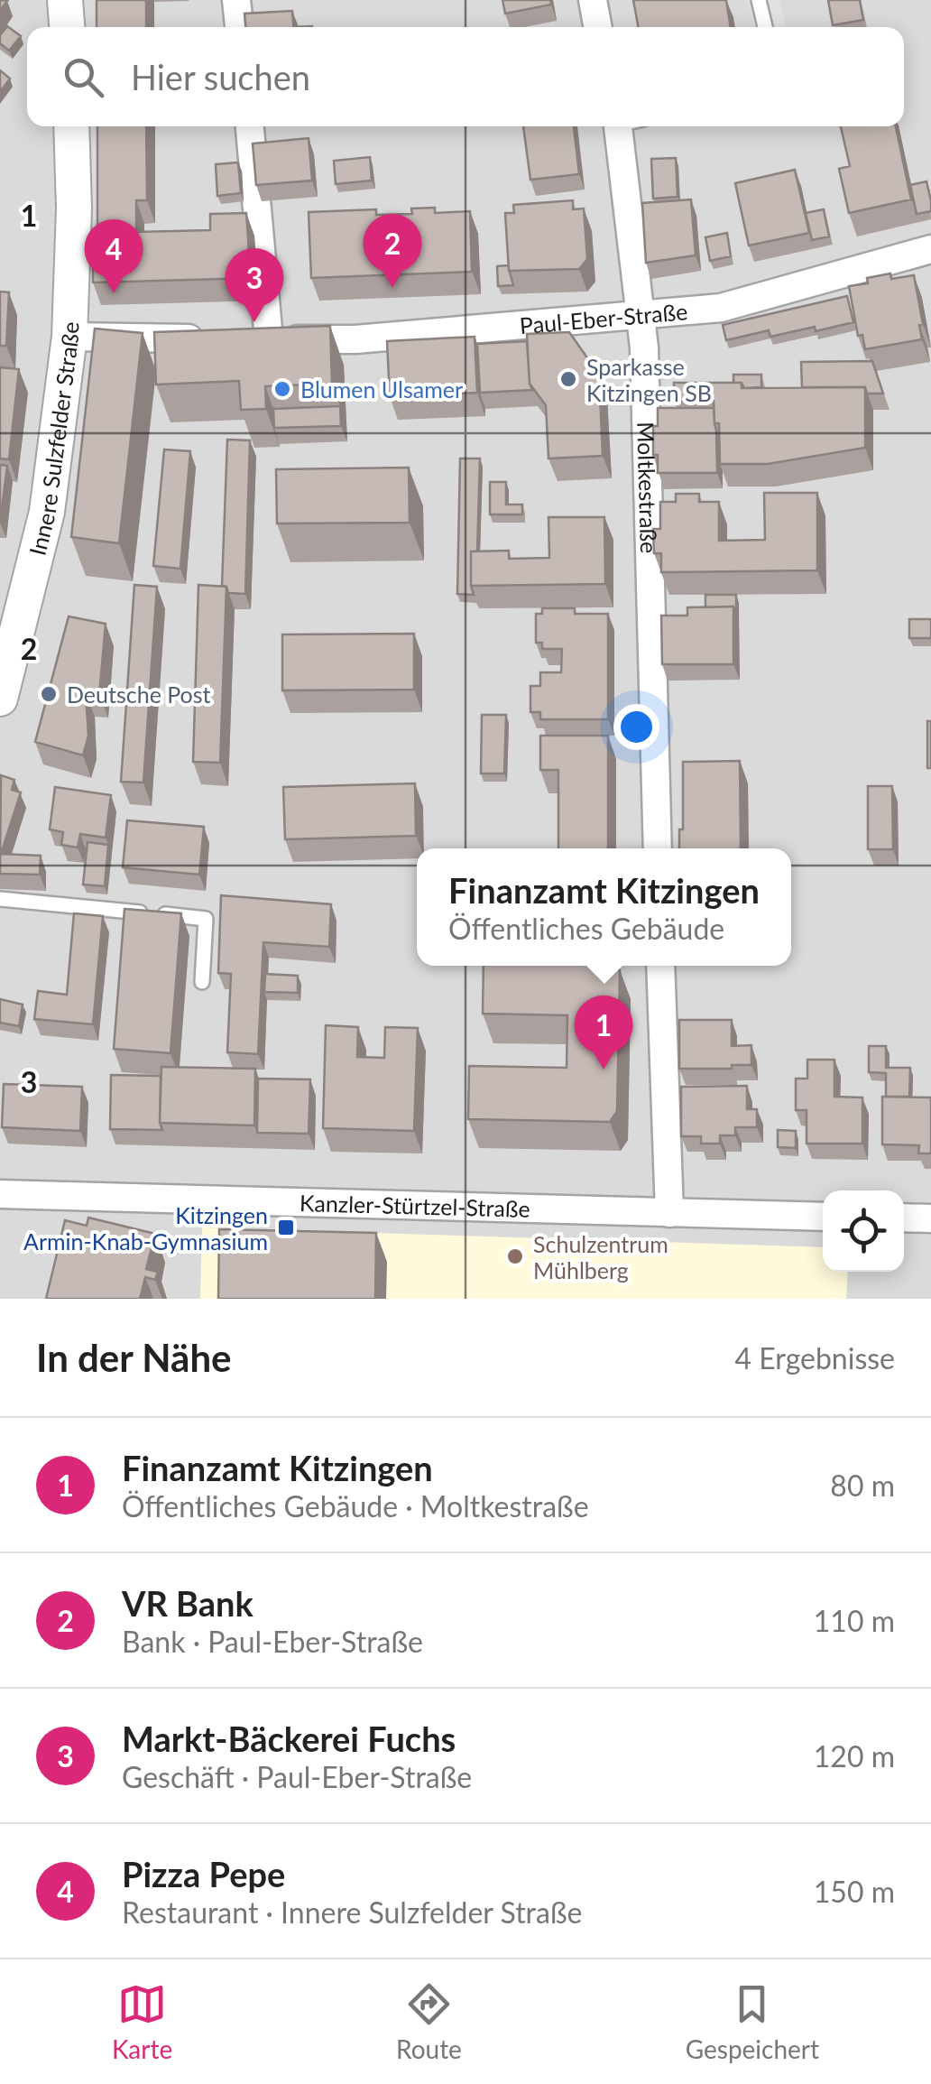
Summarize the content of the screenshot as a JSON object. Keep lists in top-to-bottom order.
{
  "streets": {
    "street": [
      "Paul-Eber-Straße",
      "Innere Sulzfelder Straße",
      "Moltkestraße",
      "Kanzler-Stürtzel-Straße"
    ]
  },
  "crossings": [
    ["Paul-Eber-Straße", "Innere Sulzfelder Straße"],
    ["Paul-Eber-Straße", "Moltkestraße"]
  ],
  "places": {
    "other": [
      "Sparkasse Kitzingen SB",
      "Blumen Ulsamer",
      "Deutsche Post",
      "Schulzentrum Mühlberg"
    ],
    "transit": ["Kitzingen Armin-Knab-Gymnasium"]
  },
  "page": {
    "search": "Hier suchen",
    "pins": [
      "2",
      "4",
      "3",
      "1"
    ],
    "popup": ["Finanzamt Kitzingen", "Öffentliches Gebäude"],
    "heading": ["In der Nähe", "4 Ergebnisse"],
    "list": [
      {
        "mark": "1",
        "name": "Finanzamt Kitzingen",
        "note": "Öffentliches Gebäude · Moltkestraße",
        "value": "80 m"
      },
      {
        "mark": "2",
        "name": "VR Bank",
        "note": "Bank · Paul-Eber-Straße",
        "value": "110 m"
      },
      {
        "mark": "3",
        "name": "Markt-Bäckerei Fuchs",
        "note": "Geschäft · Paul-Eber-Straße",
        "value": "120 m"
      },
      {
        "mark": "4",
        "name": "Pizza Pepe",
        "note": "Restaurant · Innere Sulzfelder Straße",
        "value": "150 m"
      }
    ],
    "nav": ["Karte", "Route", "Gespeichert"]
  },
  "grid": {
    "rows": ["1", "2", "3"]
  }
}
